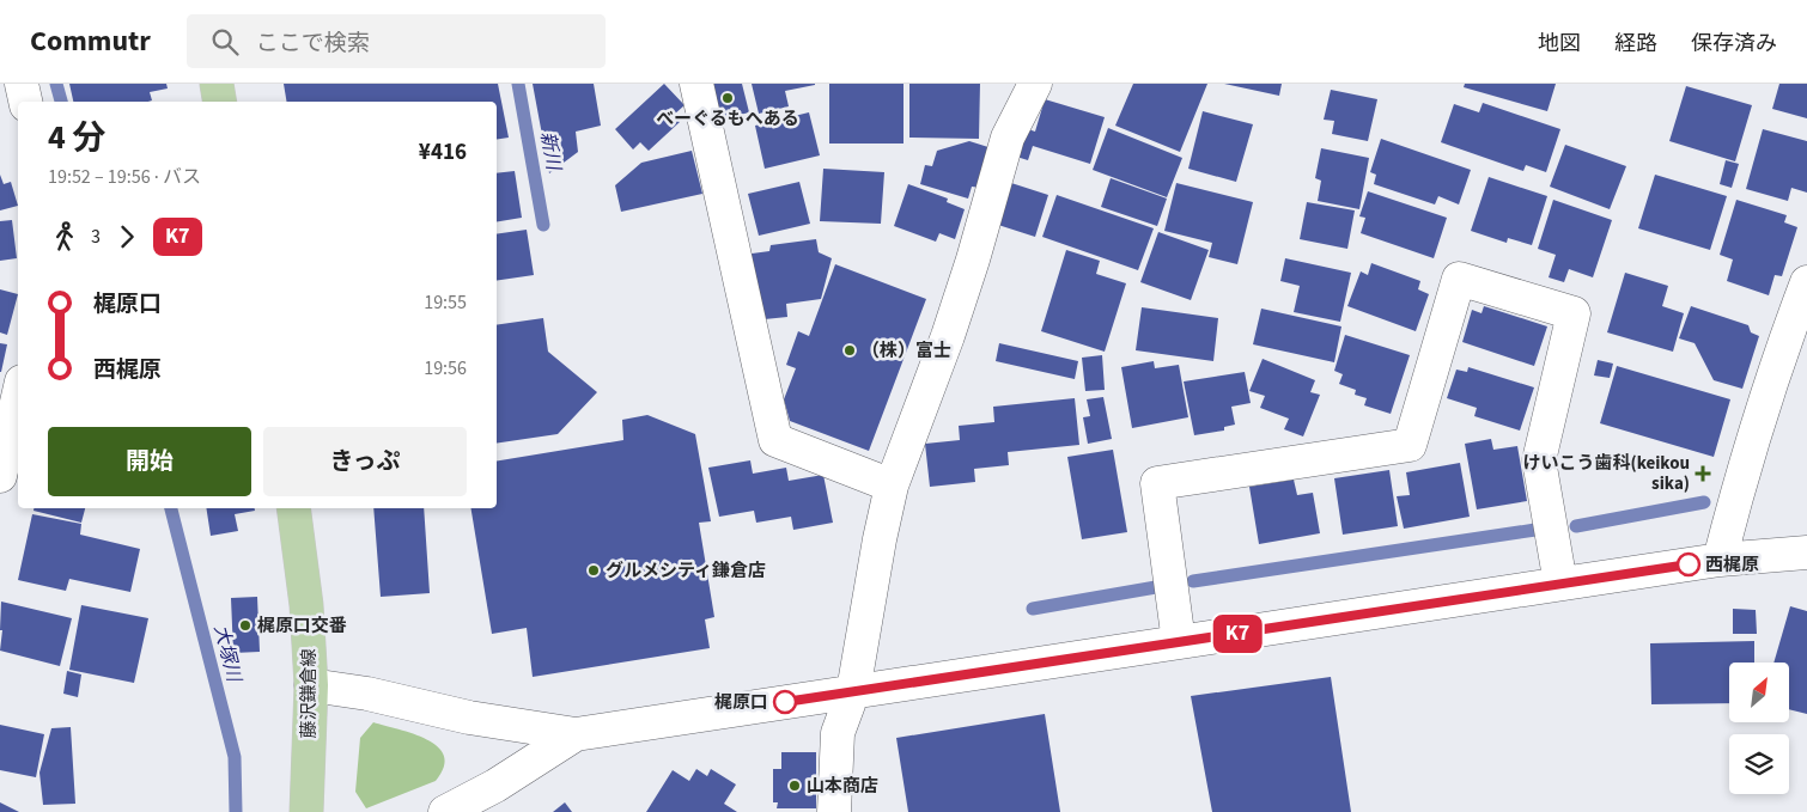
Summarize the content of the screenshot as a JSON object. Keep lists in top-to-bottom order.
{
  "streets": {
    "main road": ["藤沢鎌倉線"]
  },
  "water": ["新川", "大塚川"],
  "places": {
    "other": [
      "べーぐるもへある",
      "（株）富士",
      "西梶原",
      "グルメシティ鎌倉店",
      "梶原口交番",
      "梶原口",
      "山本商店"
    ],
    "health": ["けいこう歯科(keikou sika)"]
  },
  "lines": ["bus line K7"],
  "north": "top right",
  "page": {
    "header": "Commutr",
    "search": "ここで検索",
    "nav": ["地図", "経路", "保存済み"],
    "on_map": "K7",
    "heading": ["4 分", "19:52 – 19:56 · バス", "¥416"],
    "legs": ["3", "K7"],
    "list": [
      {
        "name": "梶原口",
        "value": "19:55"
      },
      {
        "name": "西梶原",
        "value": "19:56"
      }
    ],
    "buttons": ["開始", "きっぷ"]
  }
}
